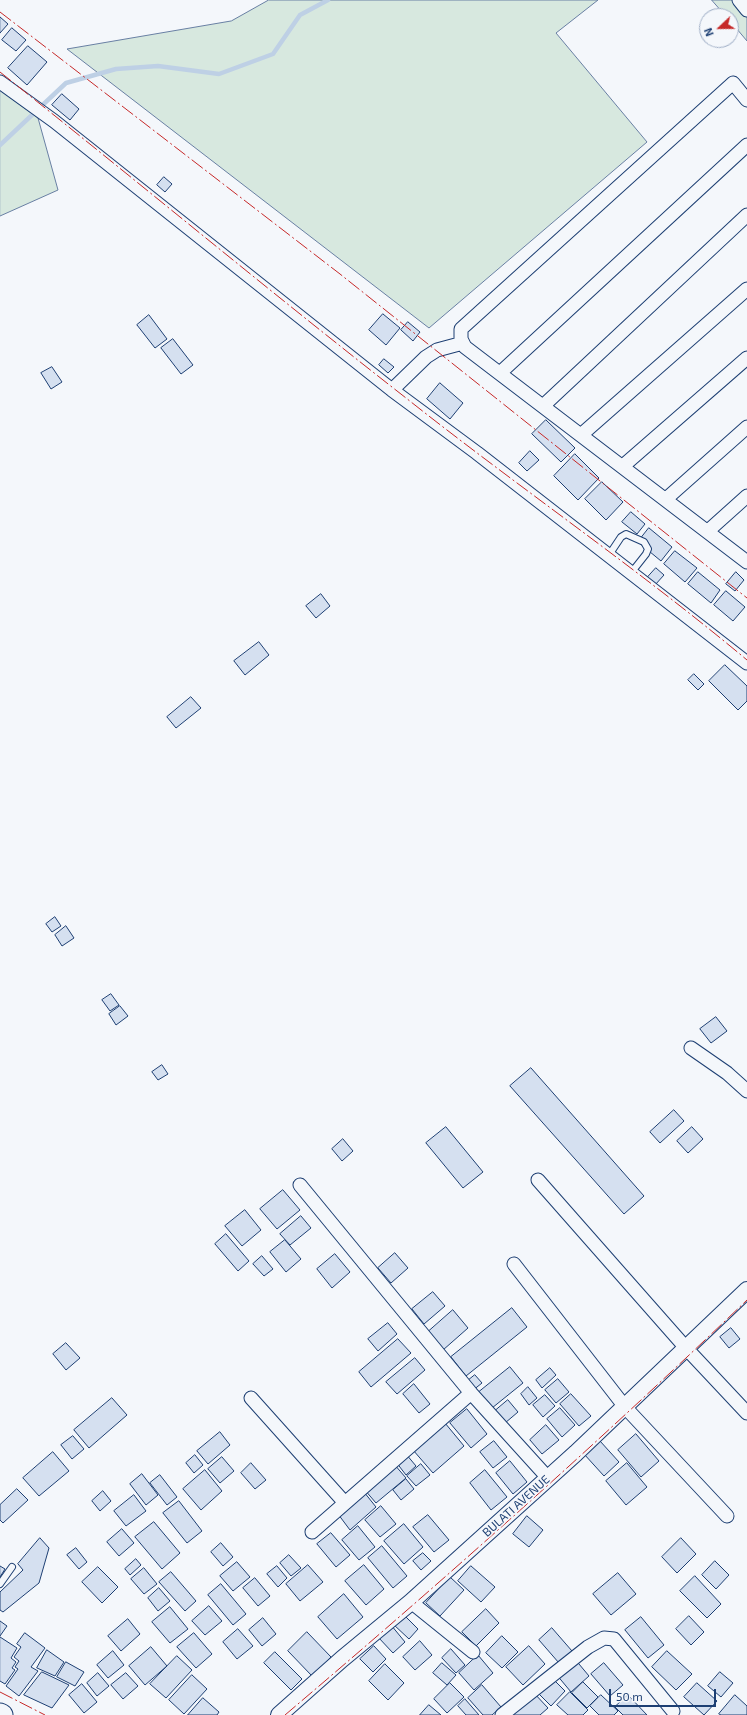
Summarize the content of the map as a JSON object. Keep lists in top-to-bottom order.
{
  "streets": {
    "street": ["BULATI AVENUE"]
  },
  "scale_bar": "50 m",
  "north": "left"
}
